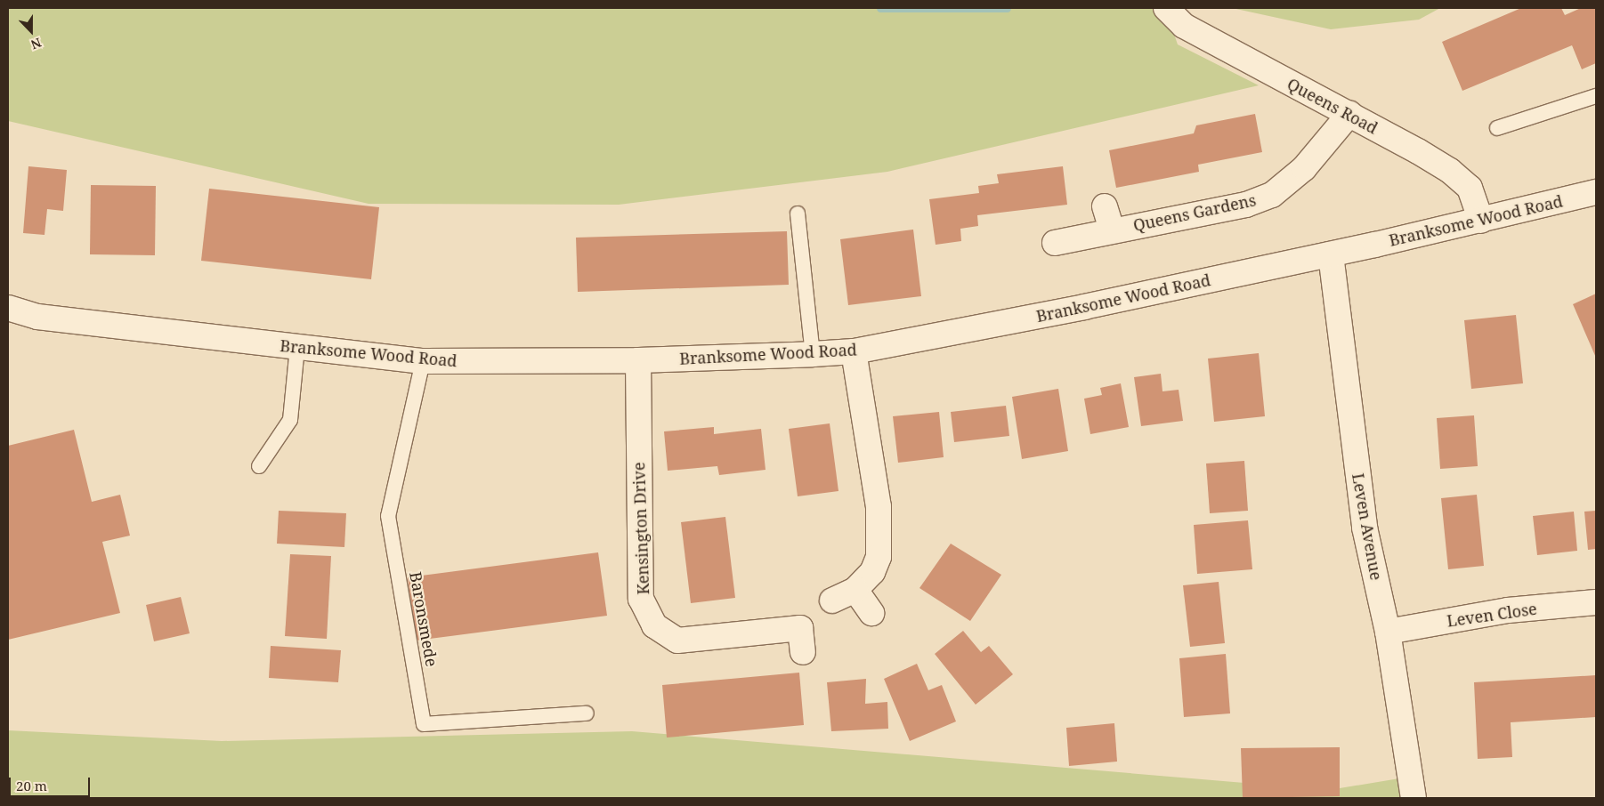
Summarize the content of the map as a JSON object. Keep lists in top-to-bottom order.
{
  "streets": {
    "street": [
      "Queens Road",
      "Queens Gardens",
      "Branksome Wood Road",
      "Leven Avenue",
      "Kensington Drive",
      "Leven Close"
    ],
    "lane": ["Baronsmede"]
  },
  "crossings": [
    ["Queens Road", "Queens Gardens"],
    ["Queens Road", "Branksome Wood Road"],
    ["Branksome Wood Road", "Leven Avenue"],
    ["Branksome Wood Road", "Kensington Drive"],
    ["Branksome Wood Road", "Baronsmede"],
    ["Leven Avenue", "Leven Close"]
  ],
  "scale_bar": "20 m",
  "north": "bottom"
}
